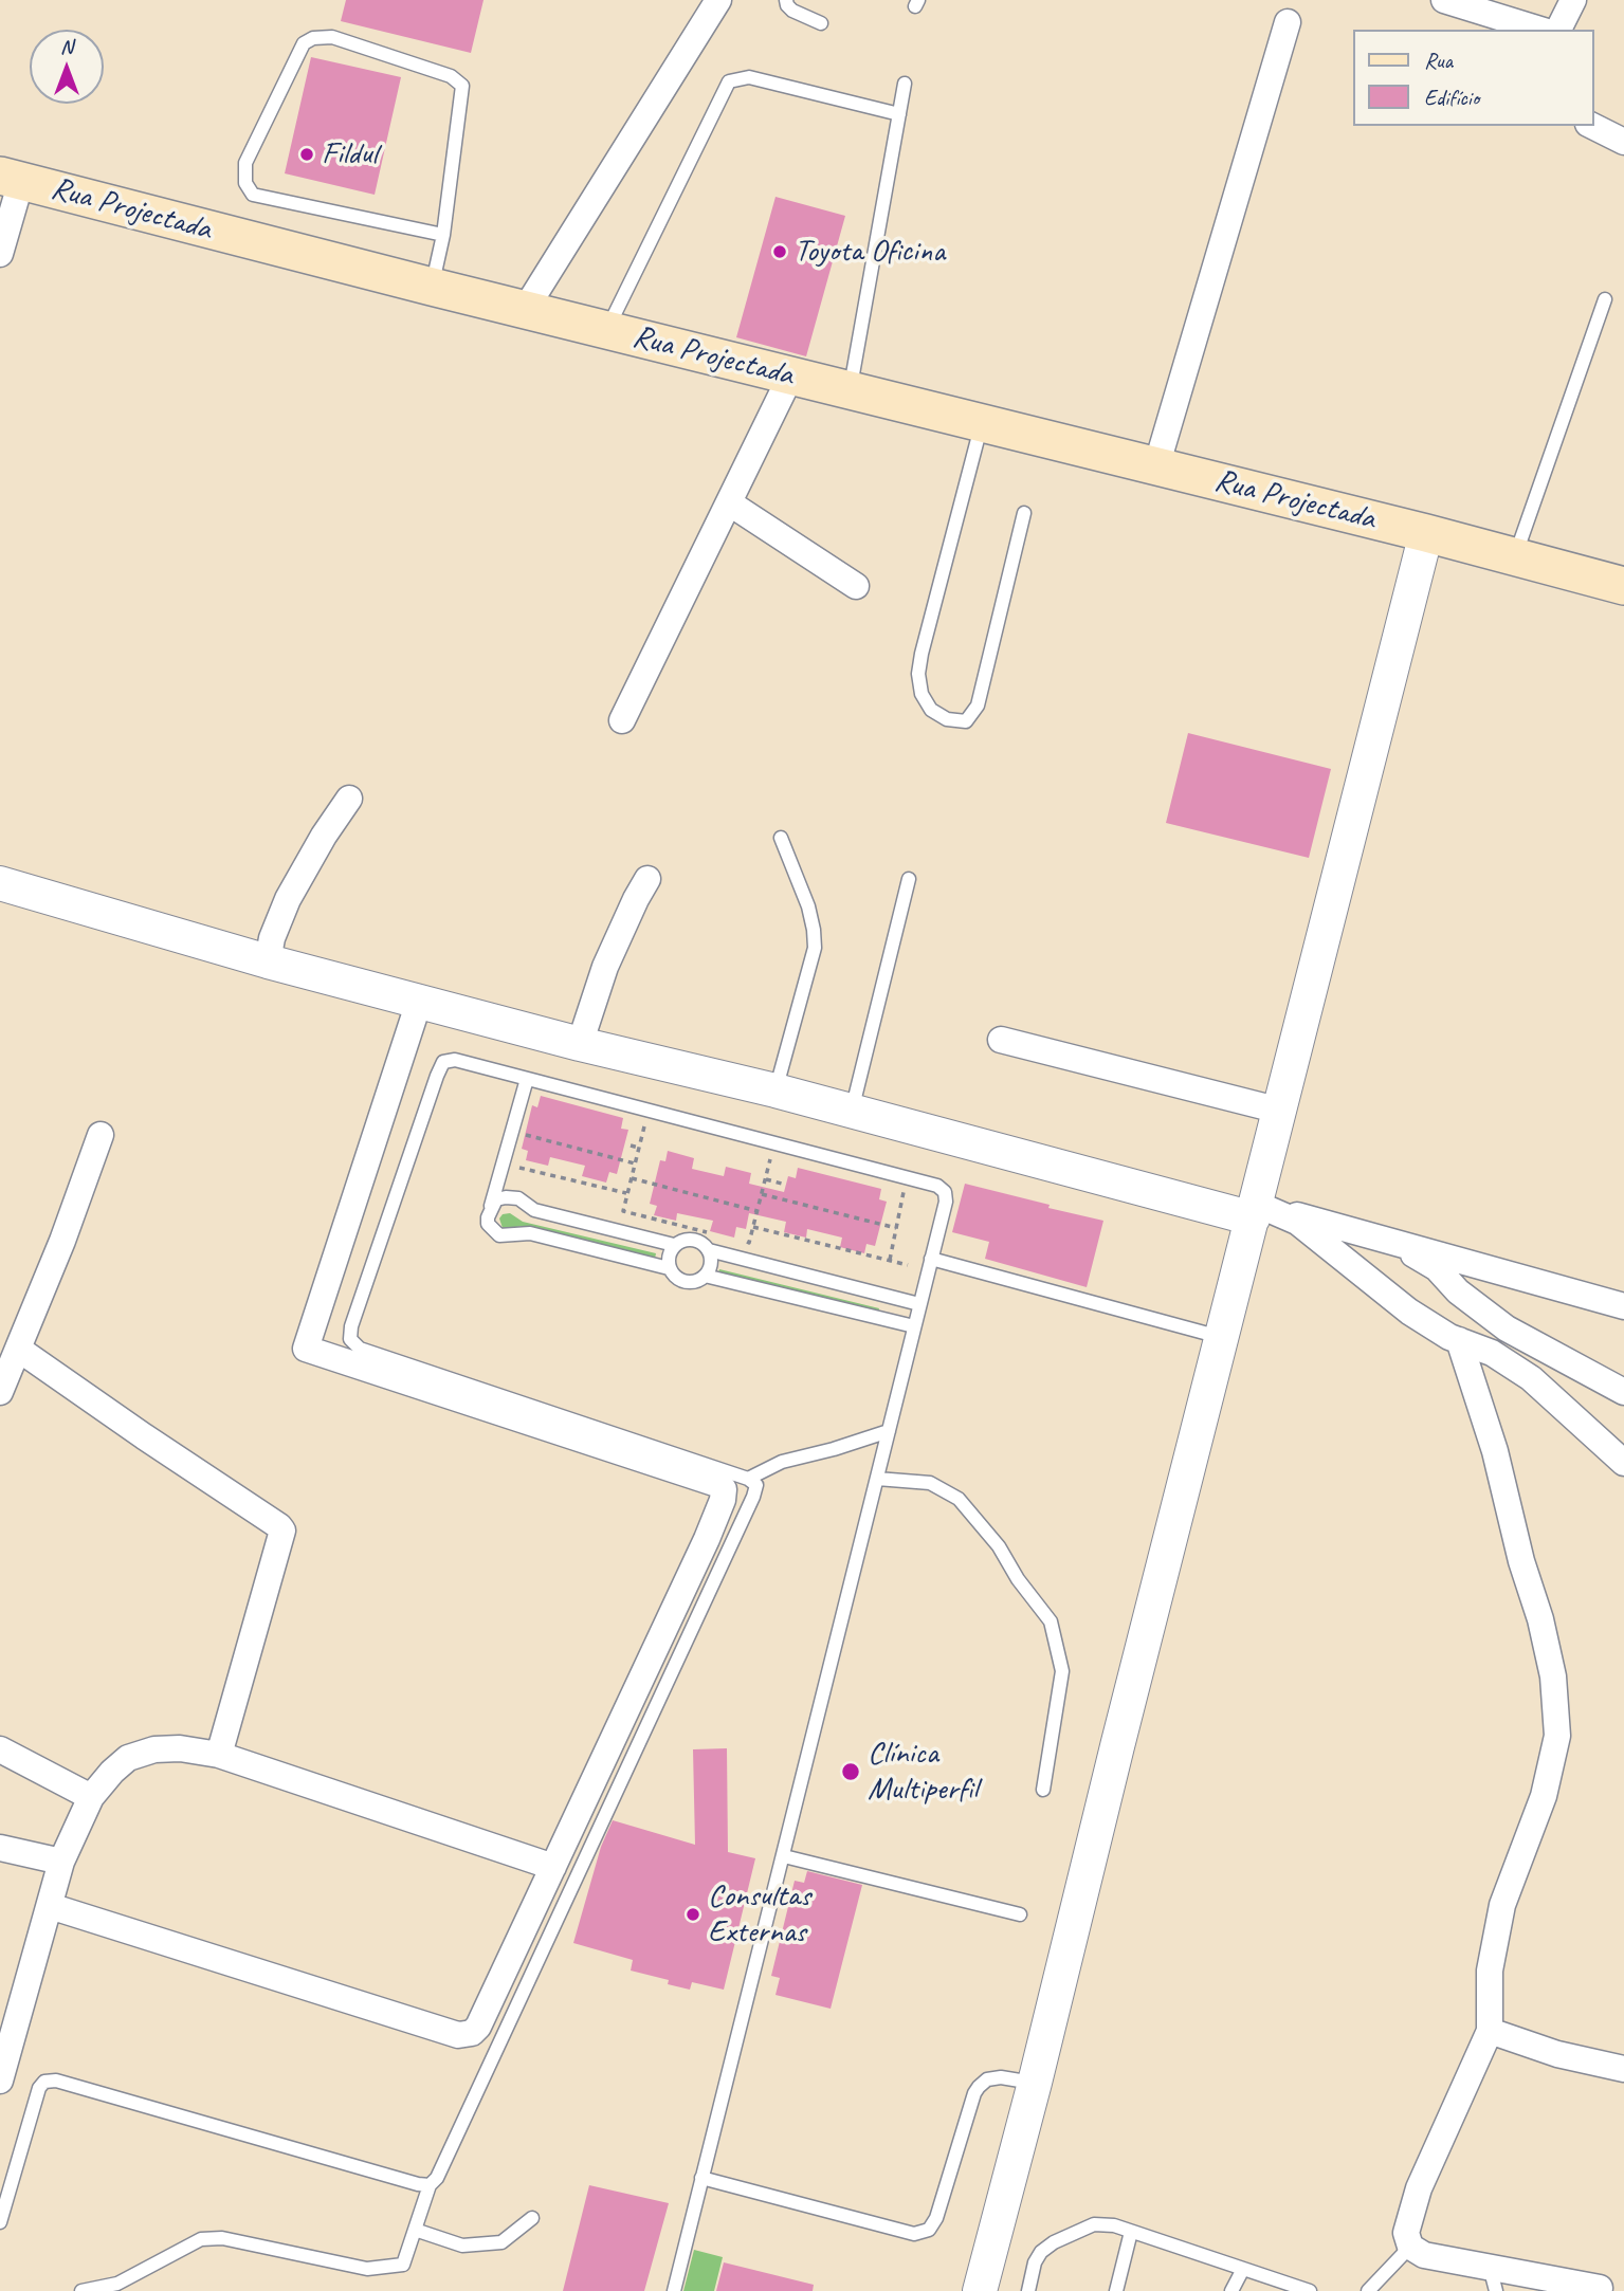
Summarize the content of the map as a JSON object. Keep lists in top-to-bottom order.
{
  "streets": {
    "main road": ["Rua Projectada"]
  },
  "places": [
    "Fildul",
    "Toyota Oficina",
    "Clínica Multiperfil",
    "Consultas Externas"
  ],
  "legend": ["Rua", "Edifício"],
  "north": "top"
}
